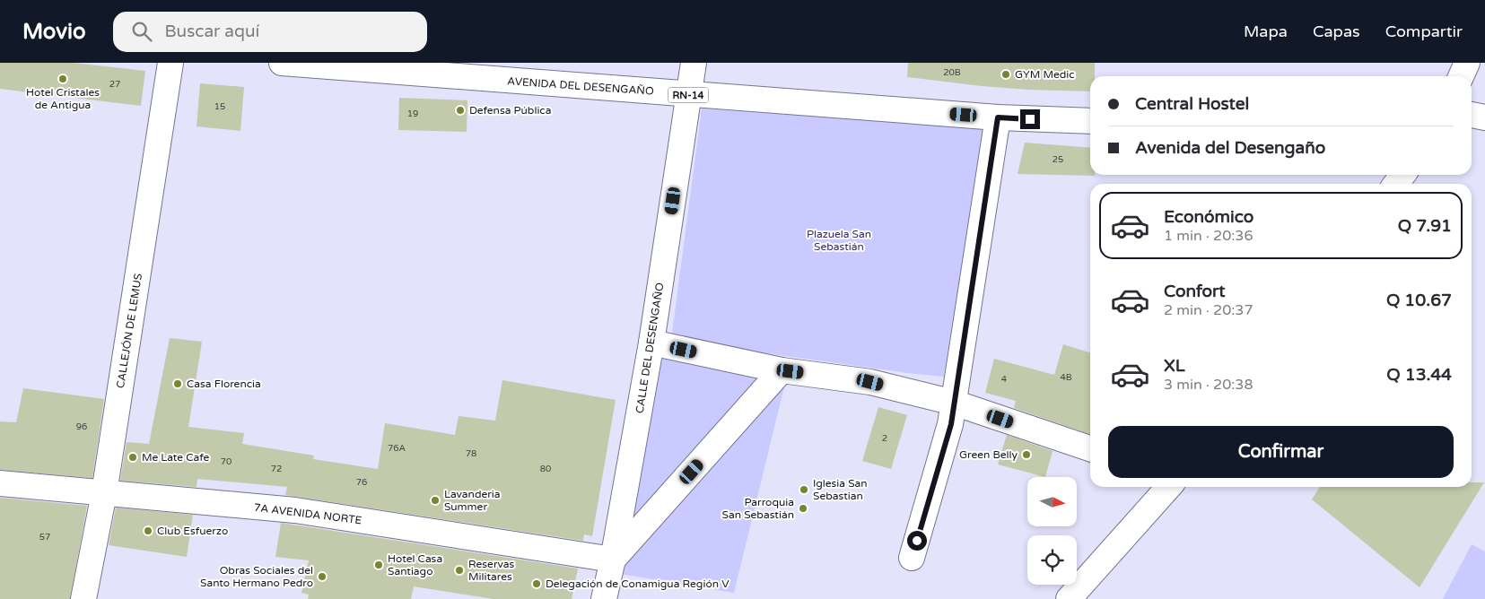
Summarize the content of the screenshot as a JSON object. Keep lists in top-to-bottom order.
{
  "streets": {
    "street": [
      "AVENIDA DEL DESENGAÑO",
      "RN-14",
      "CALLEJÓN DE LEMUS",
      "CALLE DEL DESENGAÑO",
      "7A AVENIDA NORTE"
    ]
  },
  "crossings": [
    ["AVENIDA DEL DESENGAÑO", "CALLE DEL DESENGAÑO"],
    ["CALLEJÓN DE LEMUS", "7A AVENIDA NORTE"],
    ["CALLE DEL DESENGAÑO", "7A AVENIDA NORTE"]
  ],
  "parks": ["Plazuela San Sebastián"],
  "places": [
    "GYM Medic",
    "Hotel Cristales de Antigua",
    "Defensa Pública",
    "Casa Florencia",
    "Green Belly",
    "Me Late Cafe",
    "Iglesia San Sebastian",
    "Lavanderia Summer",
    "Parroquia San Sebastián",
    "Club Esfuerzo",
    "Hotel Casa Santiago",
    "Reservas Militares",
    "Obras Sociales del Santo Hermano Pedro",
    "Delegación de Conamigua Región V"
  ],
  "house_numbers": [
    "20B",
    "27",
    "15",
    "19",
    "25",
    "4B",
    "4",
    "96",
    "2",
    "76A",
    "78",
    "70",
    "72",
    "80",
    "76",
    "57"
  ],
  "north": "right",
  "page": {
    "header": "Movio",
    "search": "Buscar aquí",
    "nav": ["Mapa", "Capas", "Compartir"],
    "banner": ["Central Hostel", "Avenida del Desengaño"],
    "list": [
      {
        "name": "Económico",
        "note": "1 min · 20:36",
        "value": "Q 7.91"
      },
      {
        "name": "Confort",
        "note": "2 min · 20:37",
        "value": "Q 10.67"
      },
      {
        "name": "XL",
        "note": "3 min · 20:38",
        "value": "Q 13.44"
      }
    ],
    "buttons": "Confirmar"
  }
}
